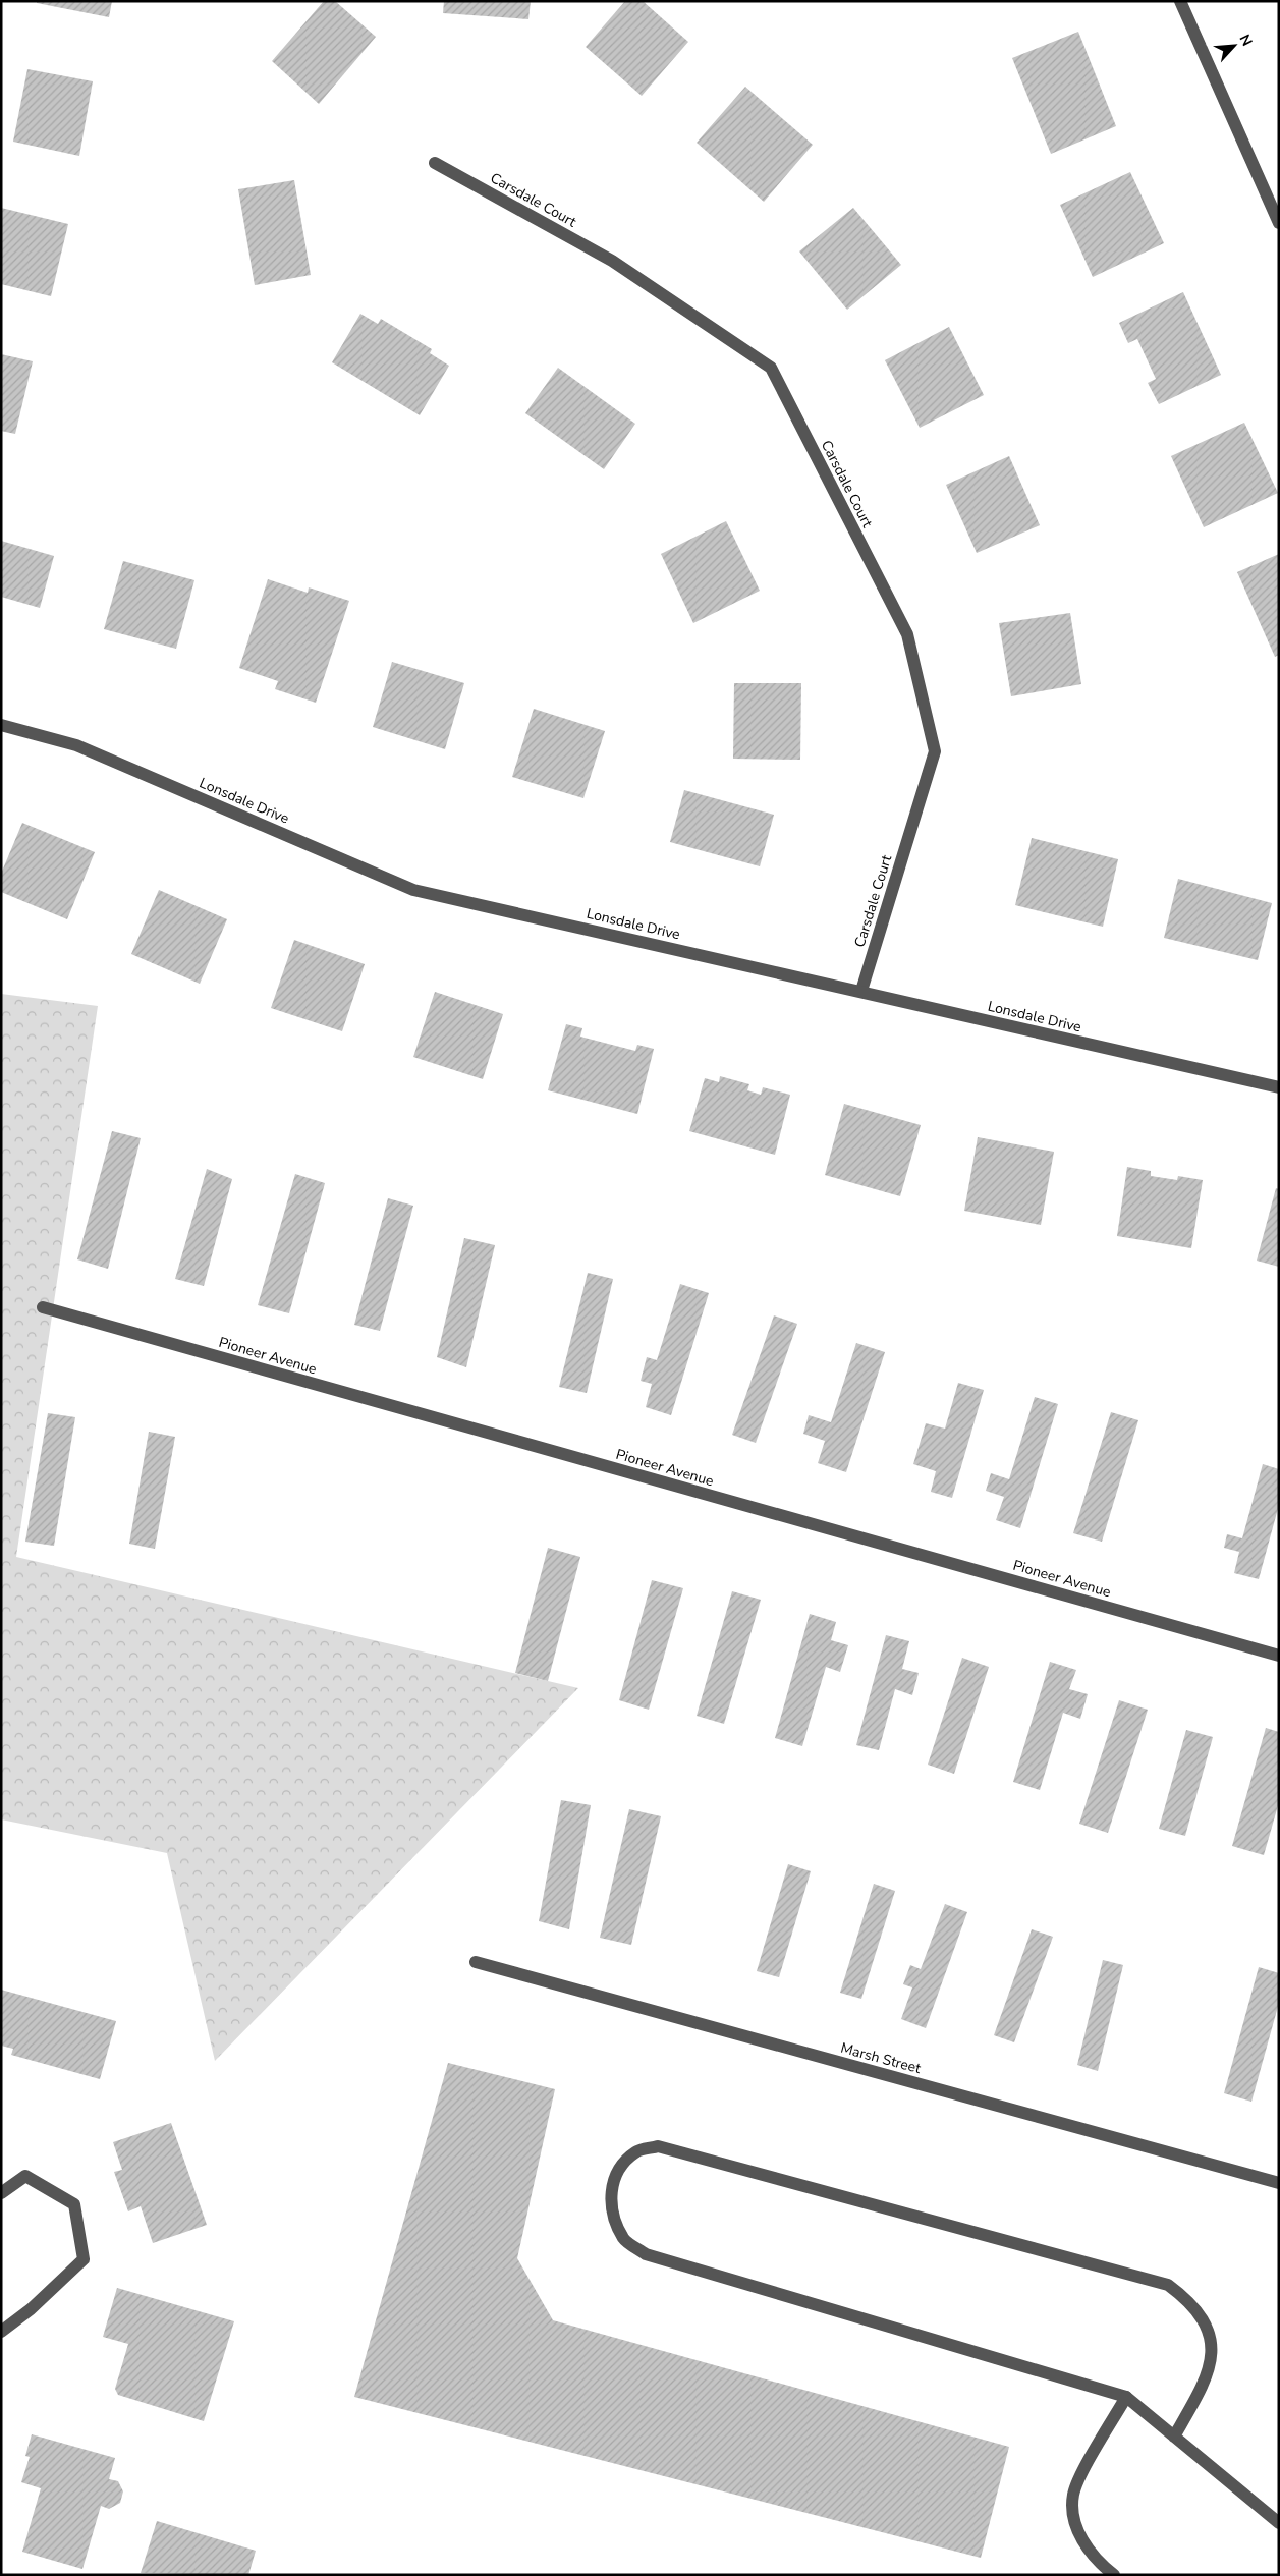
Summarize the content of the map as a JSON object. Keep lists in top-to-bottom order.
{
  "streets": {
    "street": [
      "Carsdale Court",
      "Lonsdale Drive",
      "Pioneer Avenue",
      "Marsh Street"
    ]
  },
  "crossings": [
    ["Carsdale Court", "Lonsdale Drive"]
  ],
  "north": "top right"
}
